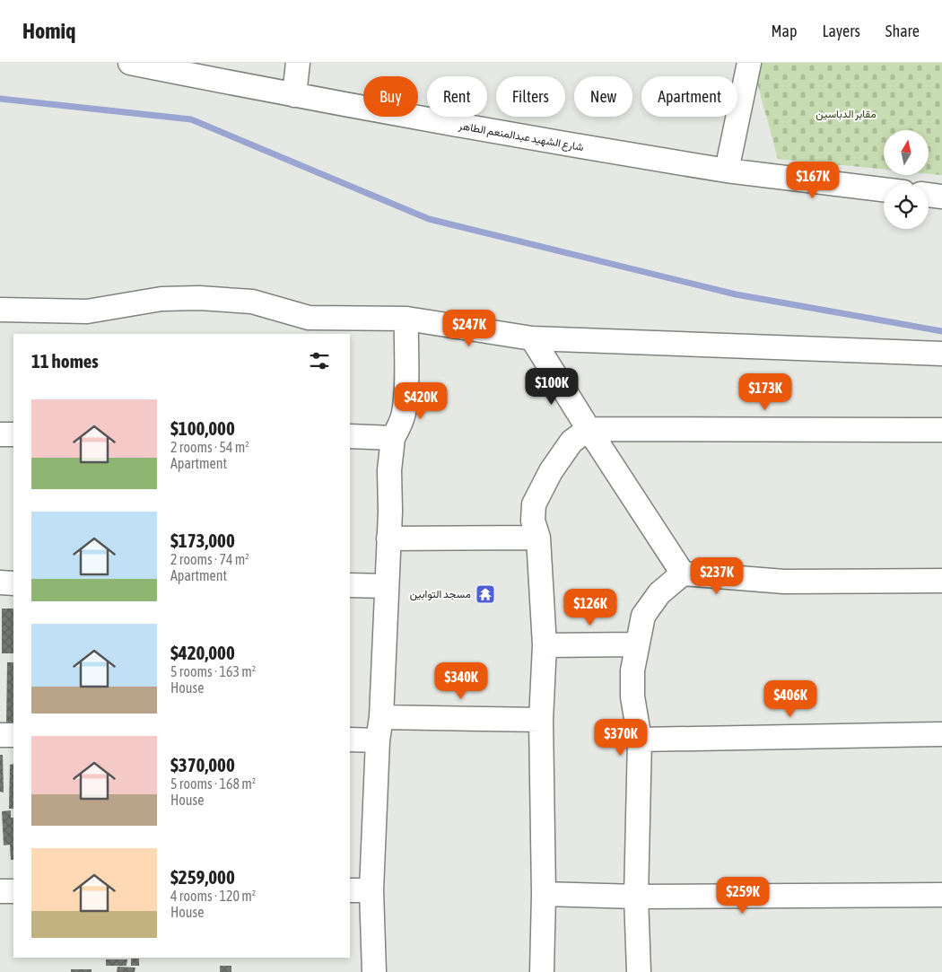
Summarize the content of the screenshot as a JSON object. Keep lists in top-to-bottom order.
{
  "streets": {
    "street": ["شارع الشهيد عبدالمنعم الطاهر"]
  },
  "parks": ["مقابر الدباسين"],
  "places": {
    "temple": ["مسجد التوابين"]
  },
  "north": "top",
  "page": {
    "header": "Homiq",
    "nav": ["Map", "Layers", "Share"],
    "chip": [
      "Buy",
      "Rent",
      "Filters",
      "New",
      "Apartment"
    ],
    "price": [
      "$167K",
      "$247K",
      "$100K",
      "$173K",
      "$420K",
      "$237K",
      "$126K",
      "$340K",
      "$406K",
      "$370K",
      "$259K"
    ],
    "heading": "11 homes",
    "list": [
      {
        "name": "$100,000",
        "note": "2 rooms · 54 m² · Apartment"
      },
      {
        "name": "$173,000",
        "note": "2 rooms · 74 m² · Apartment"
      },
      {
        "name": "$420,000",
        "note": "5 rooms · 163 m² · House"
      },
      {
        "name": "$370,000",
        "note": "5 rooms · 168 m² · House"
      },
      {
        "name": "$259,000",
        "note": "4 rooms · 120 m² · House"
      }
    ]
  }
}
